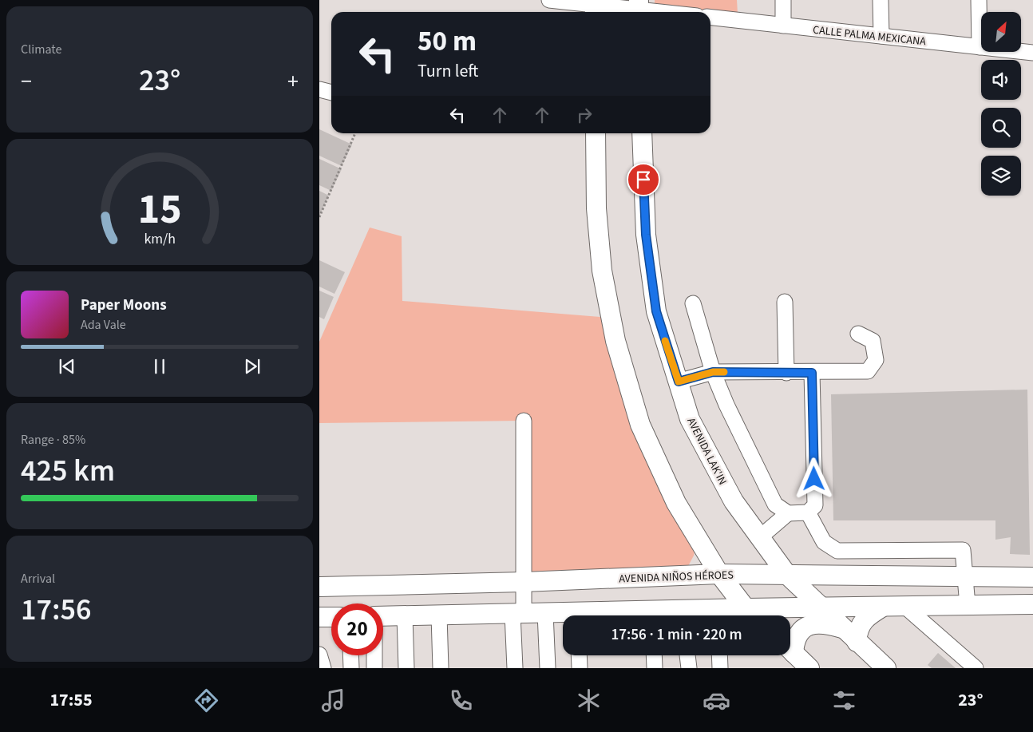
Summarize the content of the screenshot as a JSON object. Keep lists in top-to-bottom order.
{
  "streets": {
    "main road": ["AVENIDA LAK'IN", "AVENIDA NIÑOS HÉROES"],
    "street": ["CALLE PALMA MEXICANA"]
  },
  "crossings": [
    ["AVENIDA LAK'IN", "AVENIDA NIÑOS HÉROES"]
  ],
  "north": "top right",
  "page": {
    "tile": [
      "Climate",
      ["Range · 85%", "425 km"],
      ["Arrival", "17:56"]
    ],
    "turn": ["50 m", "Turn left"],
    "heat": ["−", "23°", "+"],
    "song": ["Paper Moons", "Ada Vale"],
    "limit": "20",
    "trip": "17:56 · 1 min · 220 m",
    "tabs": ["17:55", "23°"],
    "gauge": ["15", "km/h"]
  }
}
